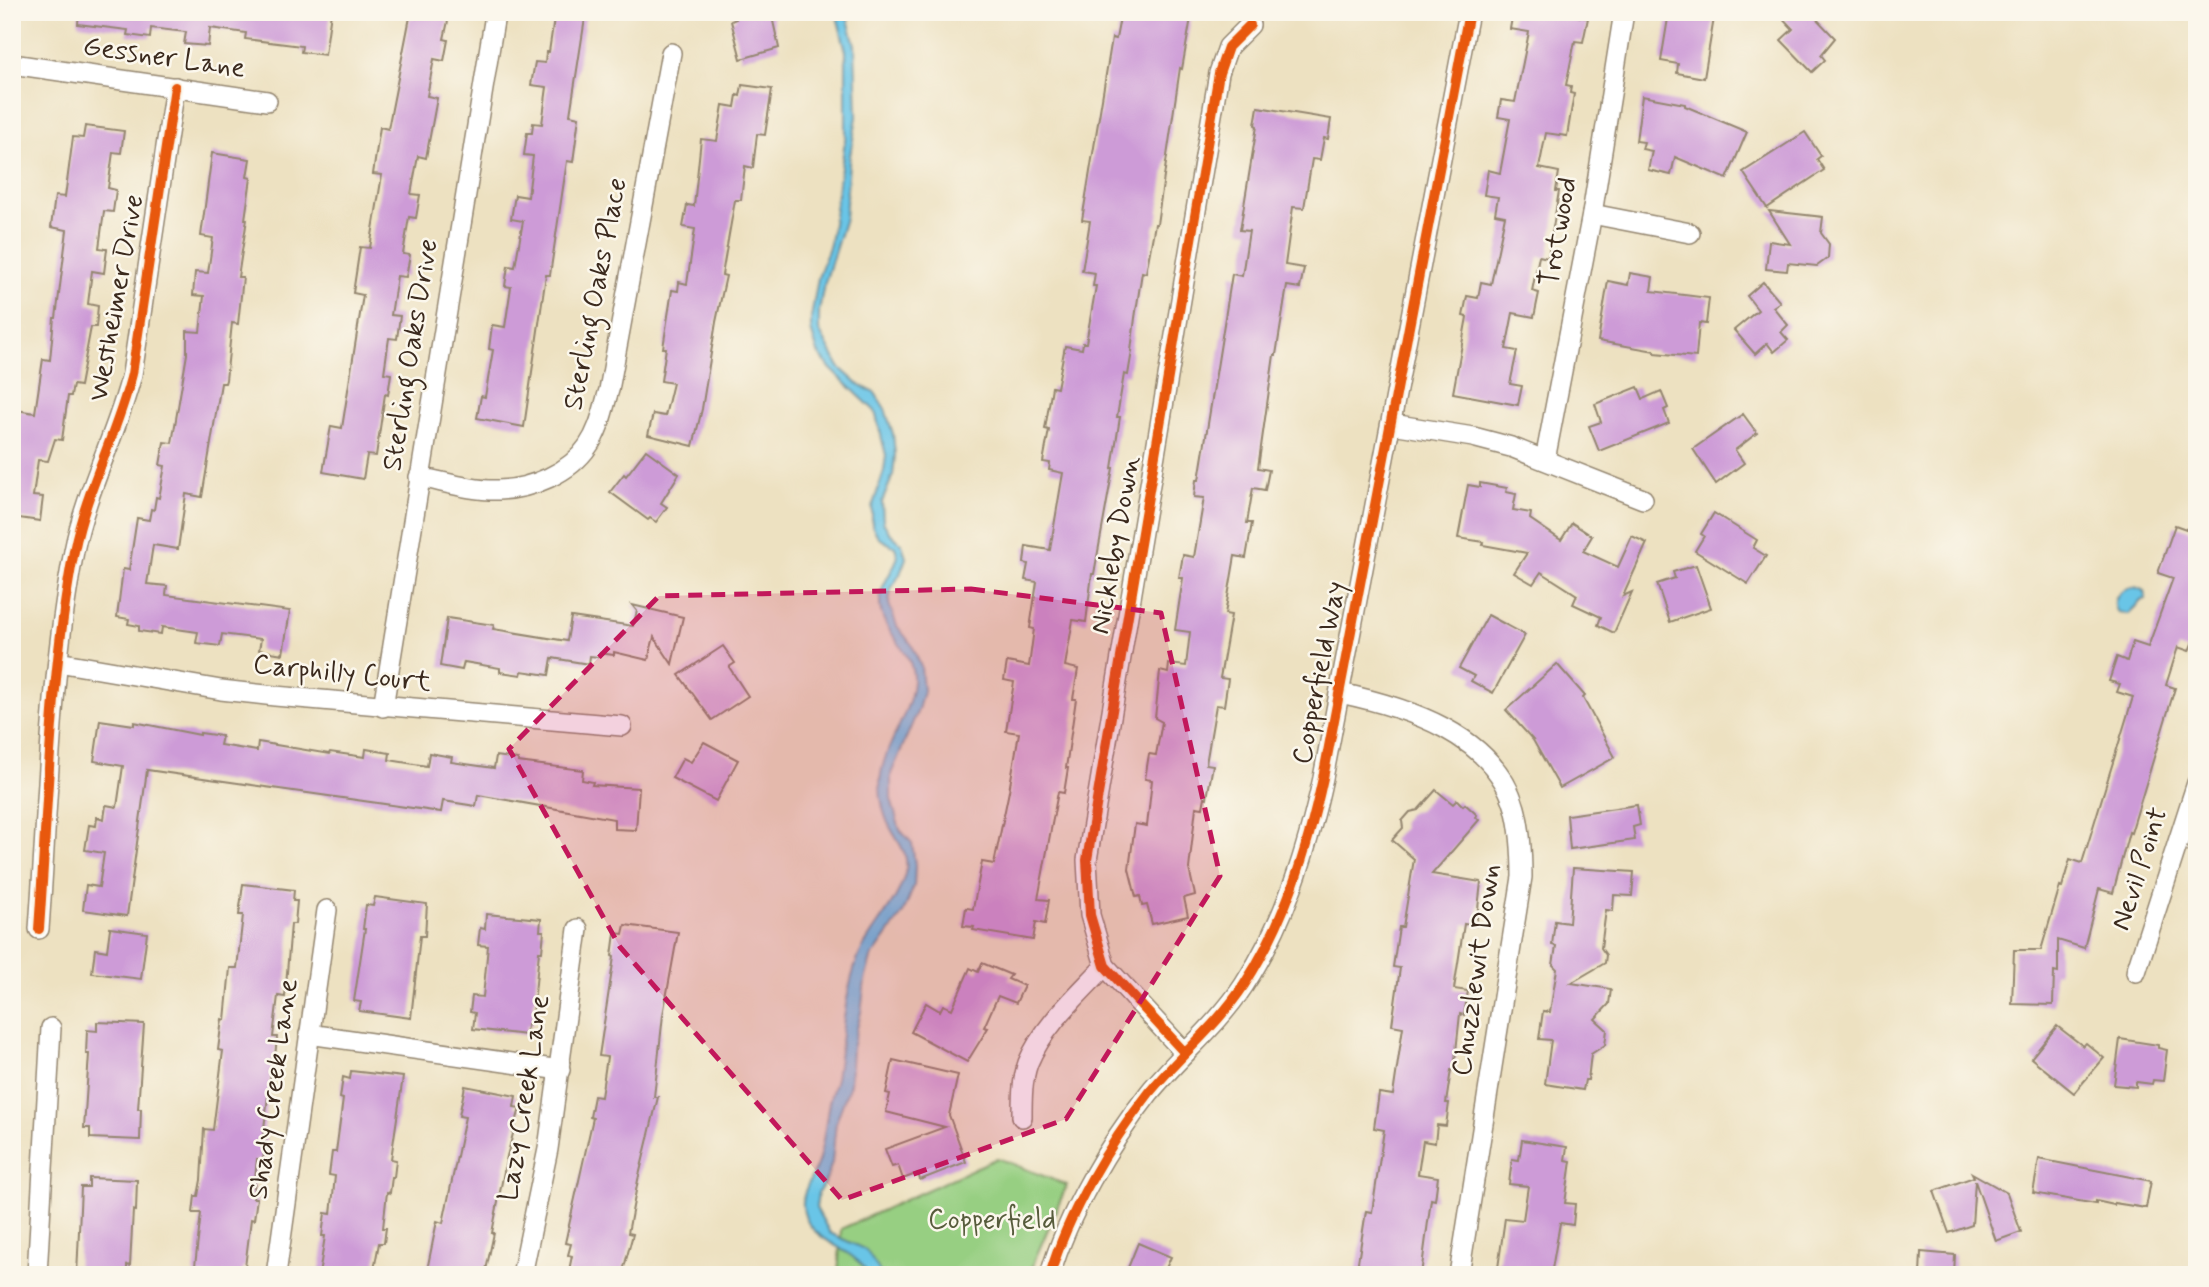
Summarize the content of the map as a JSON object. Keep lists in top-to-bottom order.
{
  "streets": {
    "street": [
      "Gessner Lane",
      "Trotwood",
      "Sterling Oaks Place",
      "Westheimer Drive",
      "Sterling Oaks Drive",
      "Nickleby Down",
      "Copperfield Way",
      "Carphilly Court",
      "Nevil Point",
      "Chuzzlewit Down",
      "Shady Creek Lane",
      "Lazy Creek Lane"
    ]
  },
  "crossings": [
    ["Gessner Lane", "Westheimer Drive"],
    ["Sterling Oaks Place", "Sterling Oaks Drive"],
    ["Westheimer Drive", "Carphilly Court"],
    ["Sterling Oaks Drive", "Carphilly Court"],
    ["Nickleby Down", "Copperfield Way"],
    ["Copperfield Way", "Chuzzlewit Down"]
  ],
  "parks": ["Copperfield"]
}
